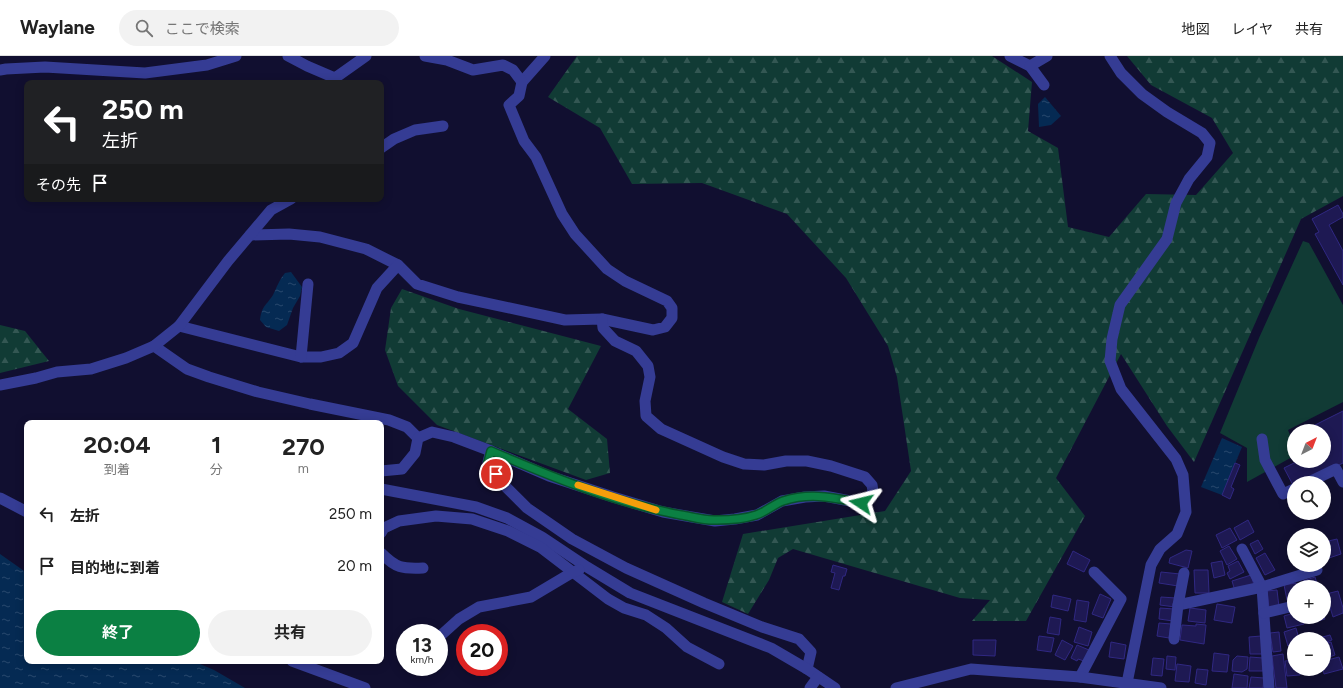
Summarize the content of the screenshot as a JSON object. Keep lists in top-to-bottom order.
{
  "north": "top right",
  "page": {
    "header": "Waylane",
    "search": "ここで検索",
    "nav": ["地図", "レイヤ", "共有"],
    "turn": ["250 m", "左折"],
    "then": "その先",
    "eta": [
      "20:04",
      "到着",
      "1",
      "分",
      "270",
      "m"
    ],
    "map_buttons": ["+", "−"],
    "list": [
      {
        "name": "左折",
        "value": "250 m"
      },
      {
        "name": "目的地に到着",
        "value": "20 m"
      }
    ],
    "buttons": ["終了", "共有"],
    "speed": "13 km/h",
    "limit": "20"
  }
}
